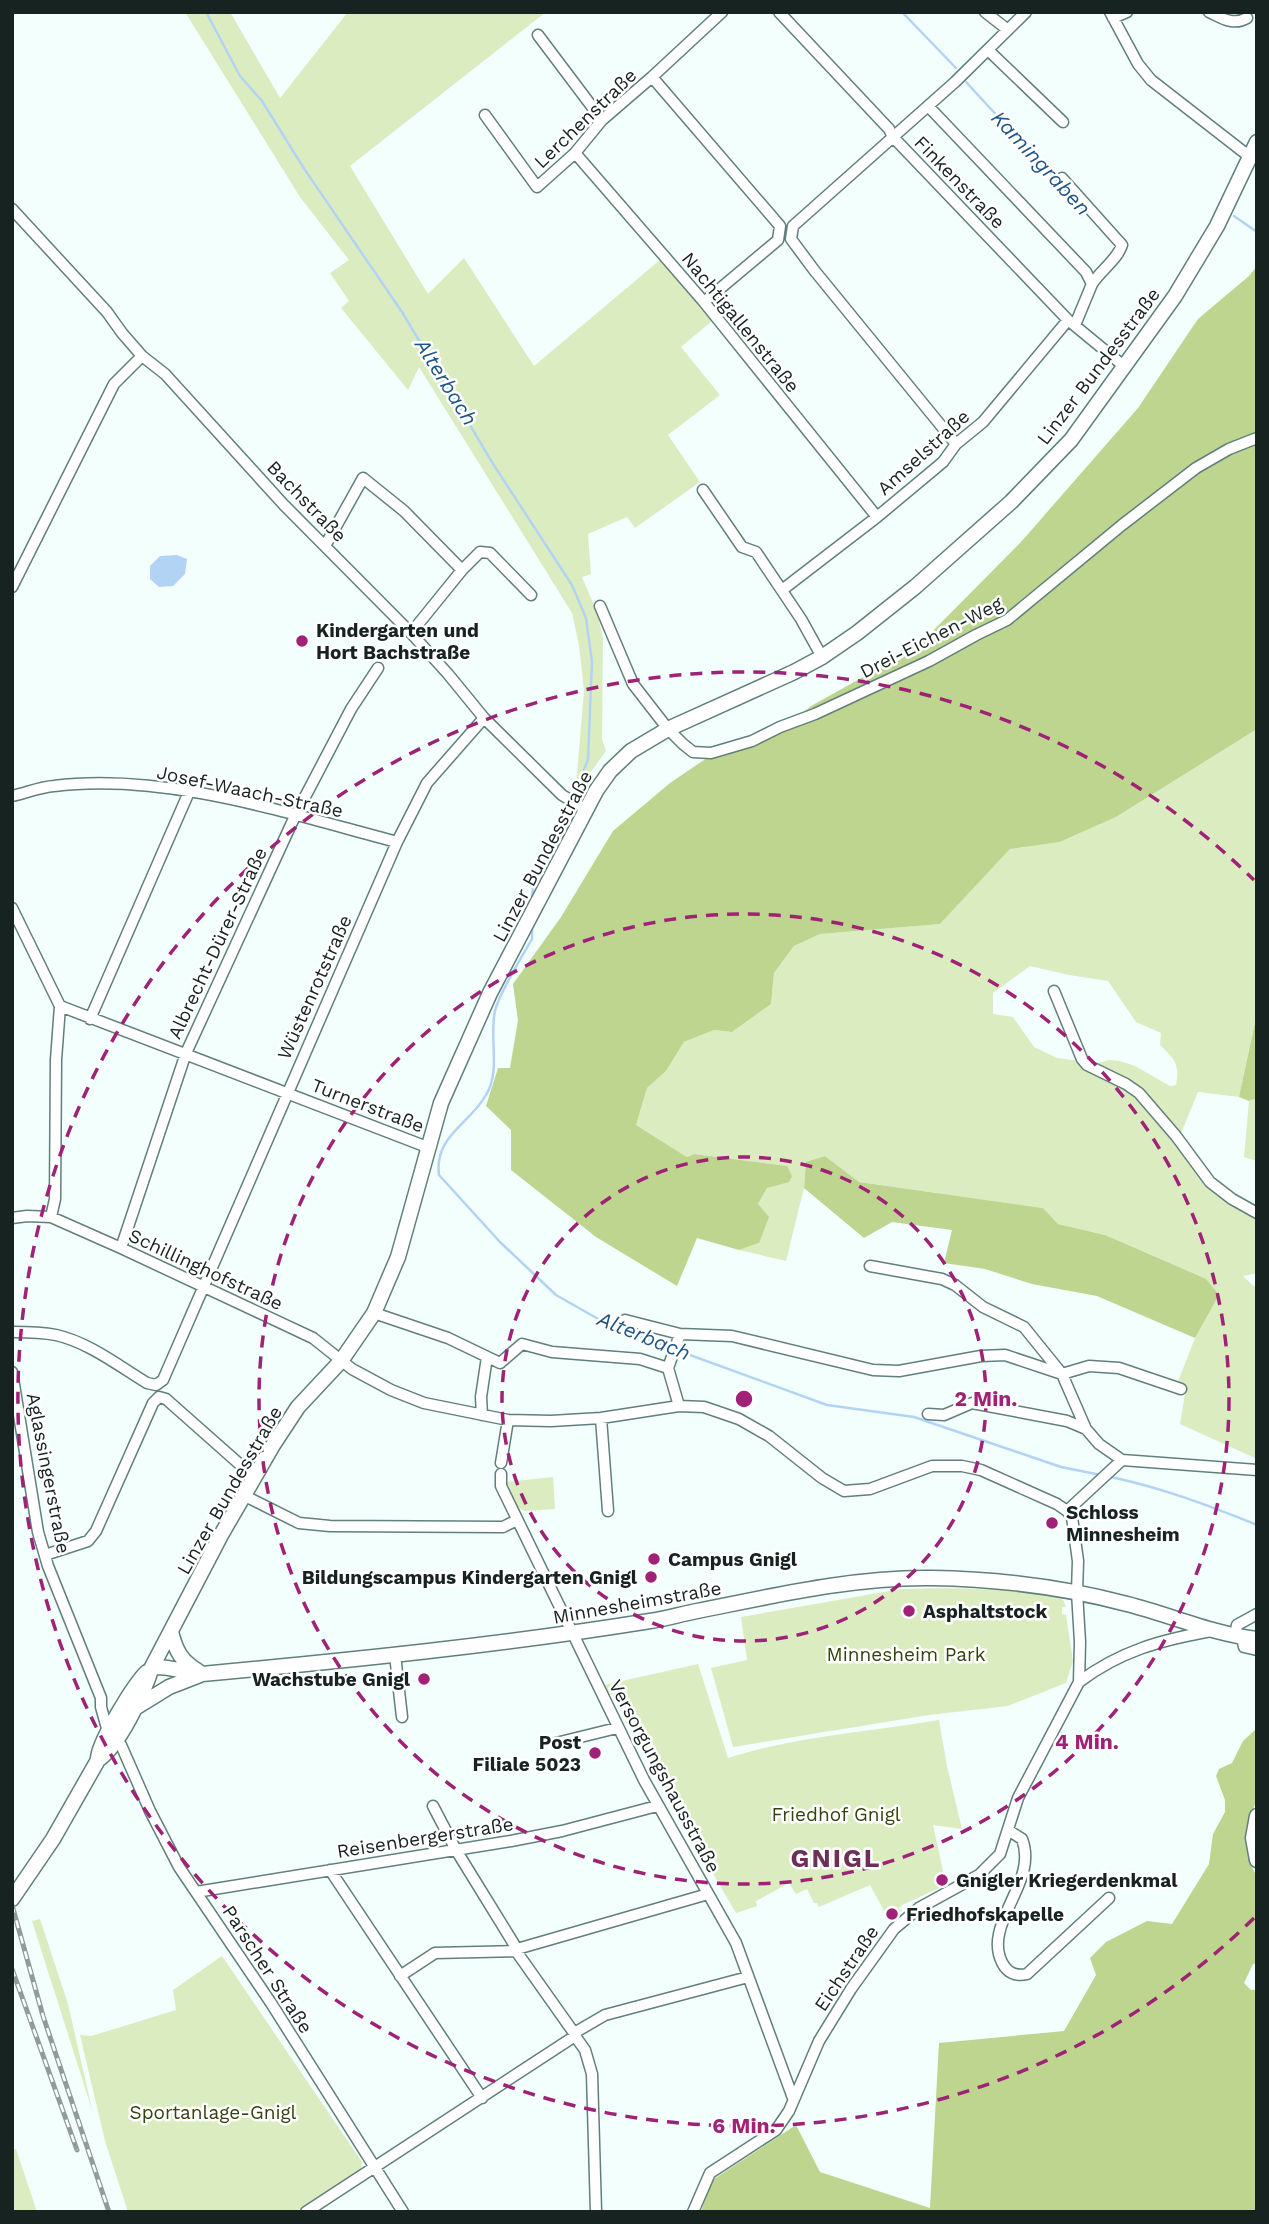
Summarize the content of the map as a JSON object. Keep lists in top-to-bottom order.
{
  "streets": {
    "main road": ["Linzer Bundesstraße", "Minnesheimstraße"],
    "street": [
      "Lerchenstraße",
      "Finkenstraße",
      "Nachtigallenstraße",
      "Amselstraße",
      "Bachstraße",
      "Drei-Eichen-Weg",
      "Josef-Waach-Straße",
      "Albrecht-Dürer-Straße",
      "Wüstenrotstraße",
      "Turnerstraße",
      "Schillinghofstraße",
      "Aglassingerstraße",
      "Versorgungshausstraße",
      "Reisenbergerstraße",
      "Eichstraße",
      "Parscher Straße"
    ]
  },
  "crossings": [
    ["Lerchenstraße", "Nachtigallenstraße"],
    ["Finkenstraße", "Linzer Bundesstraße"],
    ["Finkenstraße", "Amselstraße"],
    ["Nachtigallenstraße", "Amselstraße"],
    ["Linzer Bundesstraße", "Bachstraße"],
    ["Linzer Bundesstraße", "Drei-Eichen-Weg"],
    ["Linzer Bundesstraße", "Turnerstraße"],
    ["Linzer Bundesstraße", "Schillinghofstraße"],
    ["Linzer Bundesstraße", "Aglassingerstraße"],
    ["Linzer Bundesstraße", "Minnesheimstraße"],
    ["Linzer Bundesstraße", "Parscher Straße"],
    ["Bachstraße", "Wüstenrotstraße"],
    ["Josef-Waach-Straße", "Albrecht-Dürer-Straße"],
    ["Josef-Waach-Straße", "Wüstenrotstraße"],
    ["Albrecht-Dürer-Straße", "Turnerstraße"],
    ["Albrecht-Dürer-Straße", "Schillinghofstraße"],
    ["Wüstenrotstraße", "Turnerstraße"],
    ["Wüstenrotstraße", "Schillinghofstraße"],
    ["Schillinghofstraße", "Versorgungshausstraße"],
    ["Schillinghofstraße", "Eichstraße"],
    ["Aglassingerstraße", "Parscher Straße"],
    ["Minnesheimstraße", "Versorgungshausstraße"],
    ["Minnesheimstraße", "Eichstraße"],
    ["Versorgungshausstraße", "Reisenbergerstraße"],
    ["Versorgungshausstraße", "Eichstraße"],
    ["Reisenbergerstraße", "Parscher Straße"]
  ],
  "districts": ["GNIGL"],
  "water": ["Kamingraben", "Alterbach"],
  "parks": ["Minnesheim Park", "Friedhof Gnigl", "Sportanlage-Gnigl"],
  "places": [
    "Kindergarten und Hort Bachstraße",
    "Schloss Minnesheim",
    "Campus Gnigl",
    "Bildungscampus Kindergarten Gnigl",
    "Asphaltstock",
    "Wachstube Gnigl",
    "Post Filiale 5023",
    "Gnigler Kriegerdenkmal",
    "Friedhofskapelle"
  ],
  "rings": ["2 Min.", "4 Min.", "6 Min."]
}
